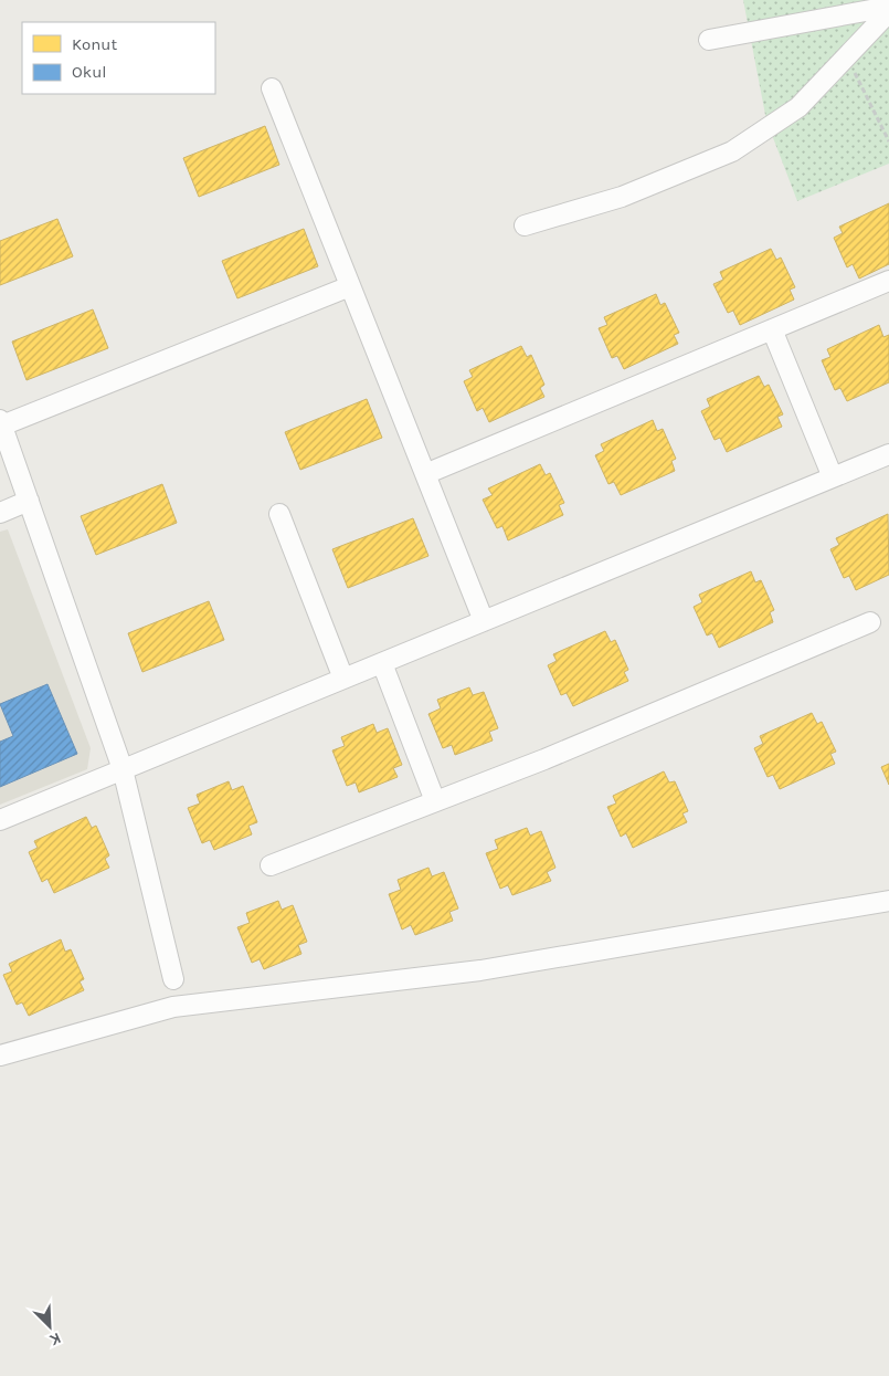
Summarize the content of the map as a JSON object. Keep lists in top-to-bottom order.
{
  "legend": ["Konut", "Okul"],
  "north": "bottom right"
}
